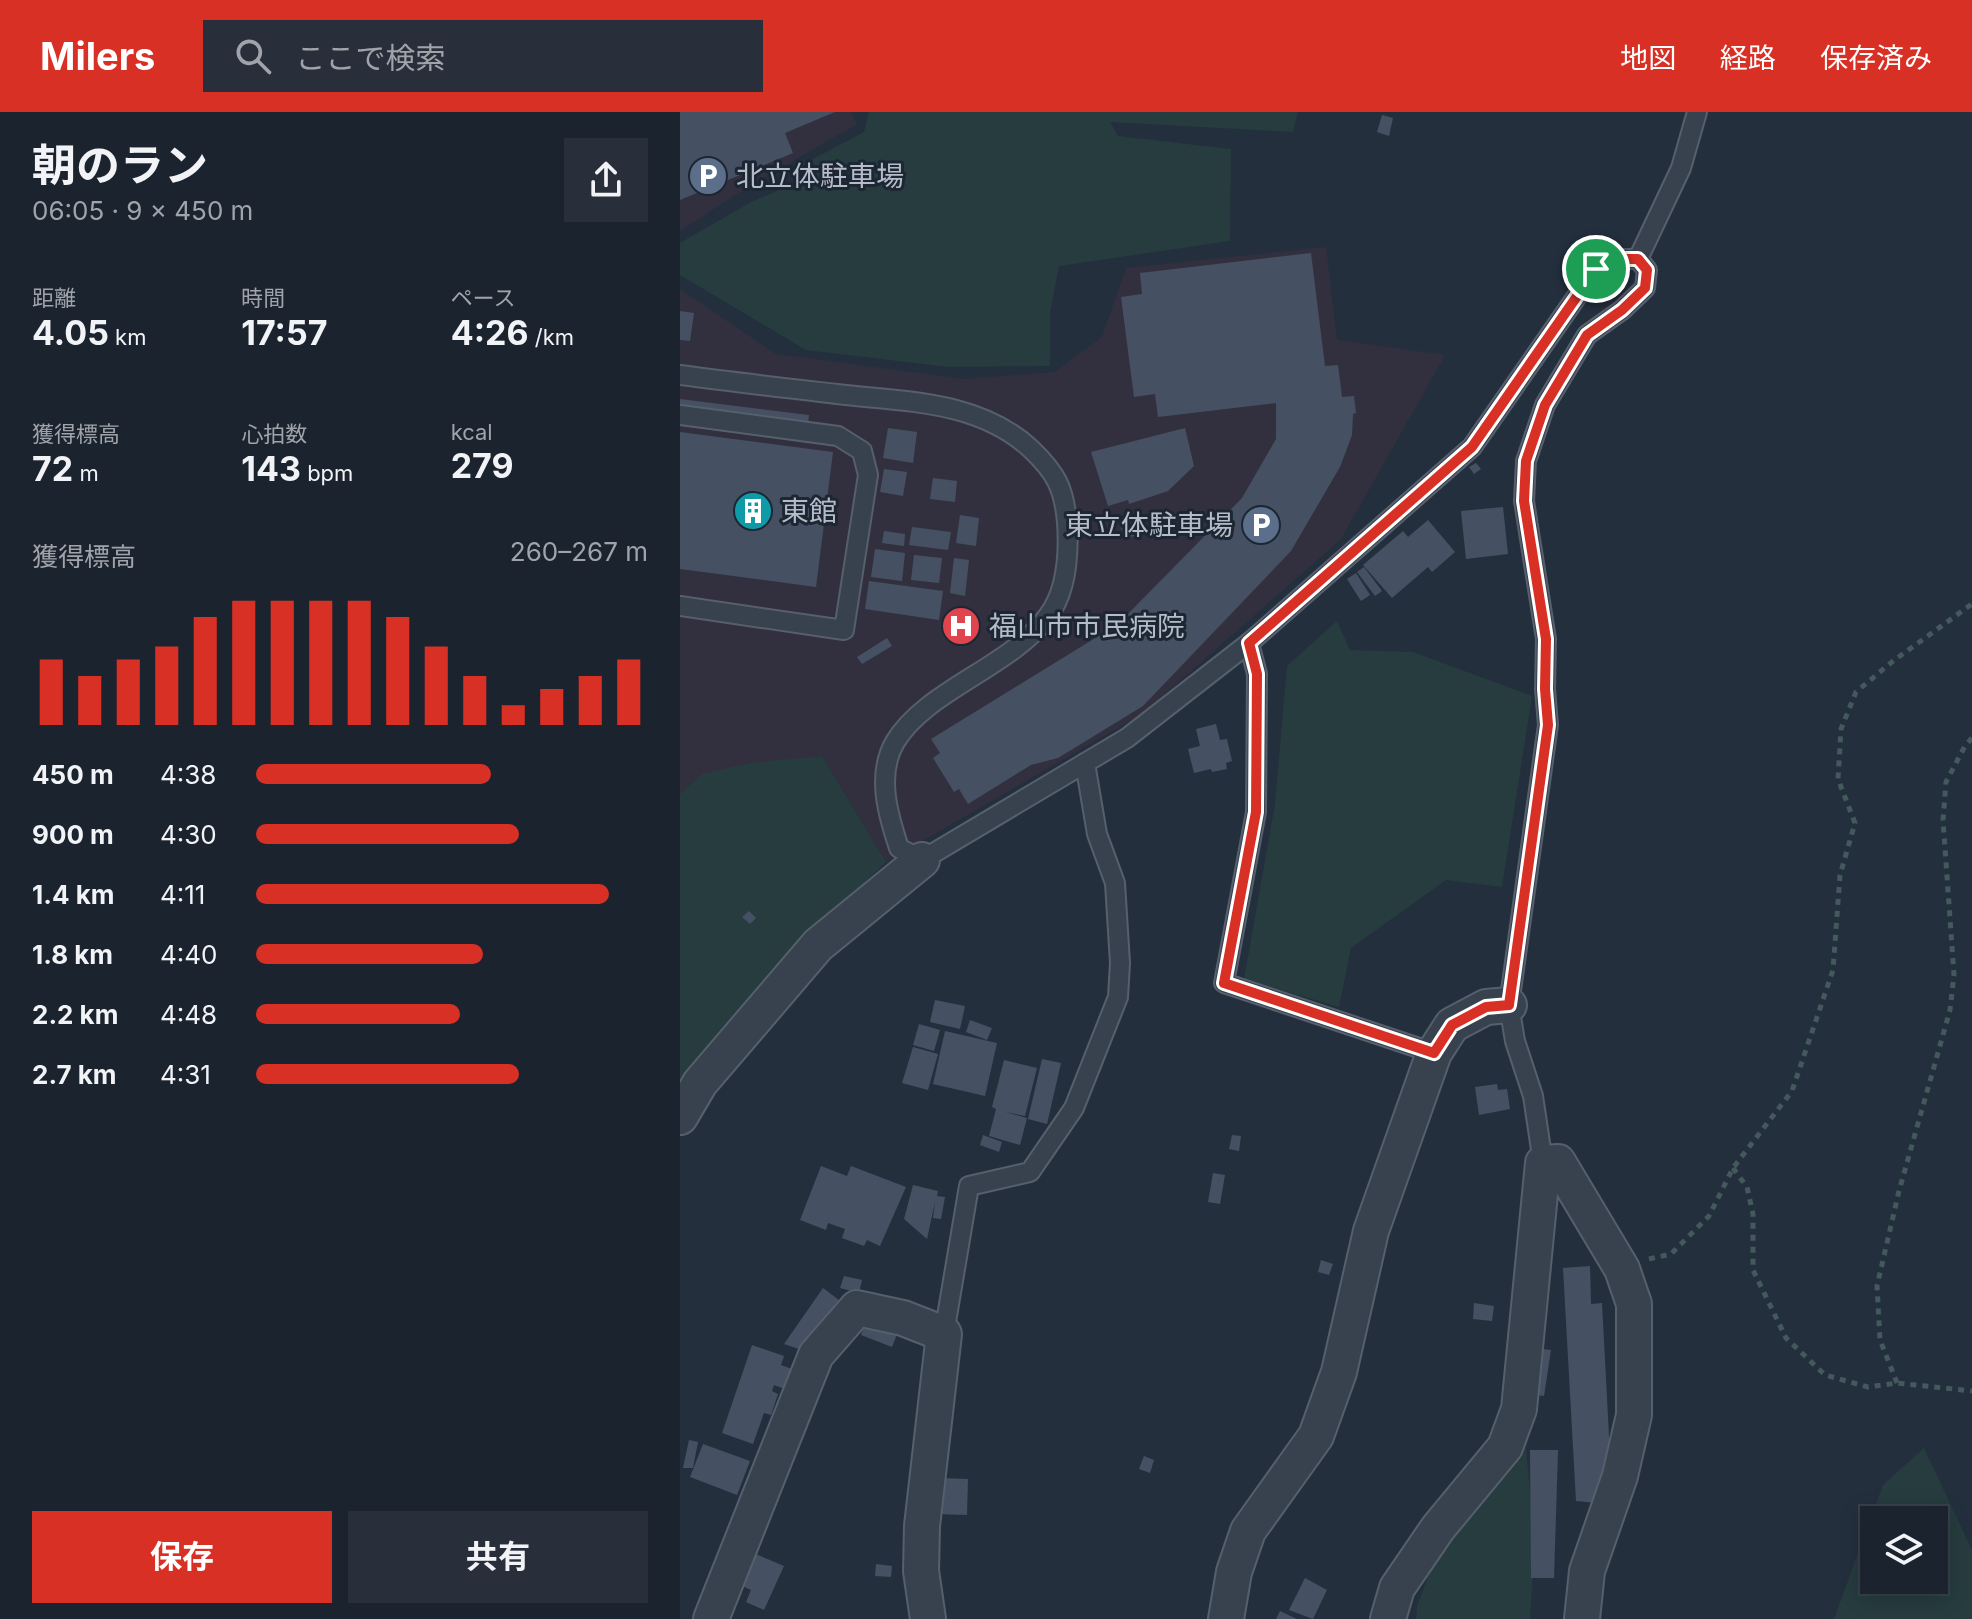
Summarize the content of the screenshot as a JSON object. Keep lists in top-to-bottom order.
{
  "places": {
    "parking": ["北立体駐車場", "東立体駐車場"],
    "building": ["東館"],
    "hospital": ["福山市市民病院"]
  },
  "page": {
    "header": "Milers",
    "search": "ここで検索",
    "nav": ["地図", "経路", "保存済み"],
    "heading": ["朝のラン", "06:05 · 9 × 450 m"],
    "stats": [
      ["距離", "4.05 km"],
      ["時間", "17:57"],
      ["ペース", "4:26 /km"],
      ["獲得標高", "72 m"],
      ["心拍数", "143 bpm"],
      ["kcal", "279"]
    ],
    "chart": ["獲得標高", "260–267 m"],
    "list": [
      {
        "name": "450 m",
        "note": "4:38"
      },
      {
        "name": "900 m",
        "note": "4:30"
      },
      {
        "name": "1.4 km",
        "note": "4:11"
      },
      {
        "name": "1.8 km",
        "note": "4:40"
      },
      {
        "name": "2.2 km",
        "note": "4:48"
      },
      {
        "name": "2.7 km",
        "note": "4:31"
      }
    ],
    "buttons": ["保存", "共有"]
  }
}
